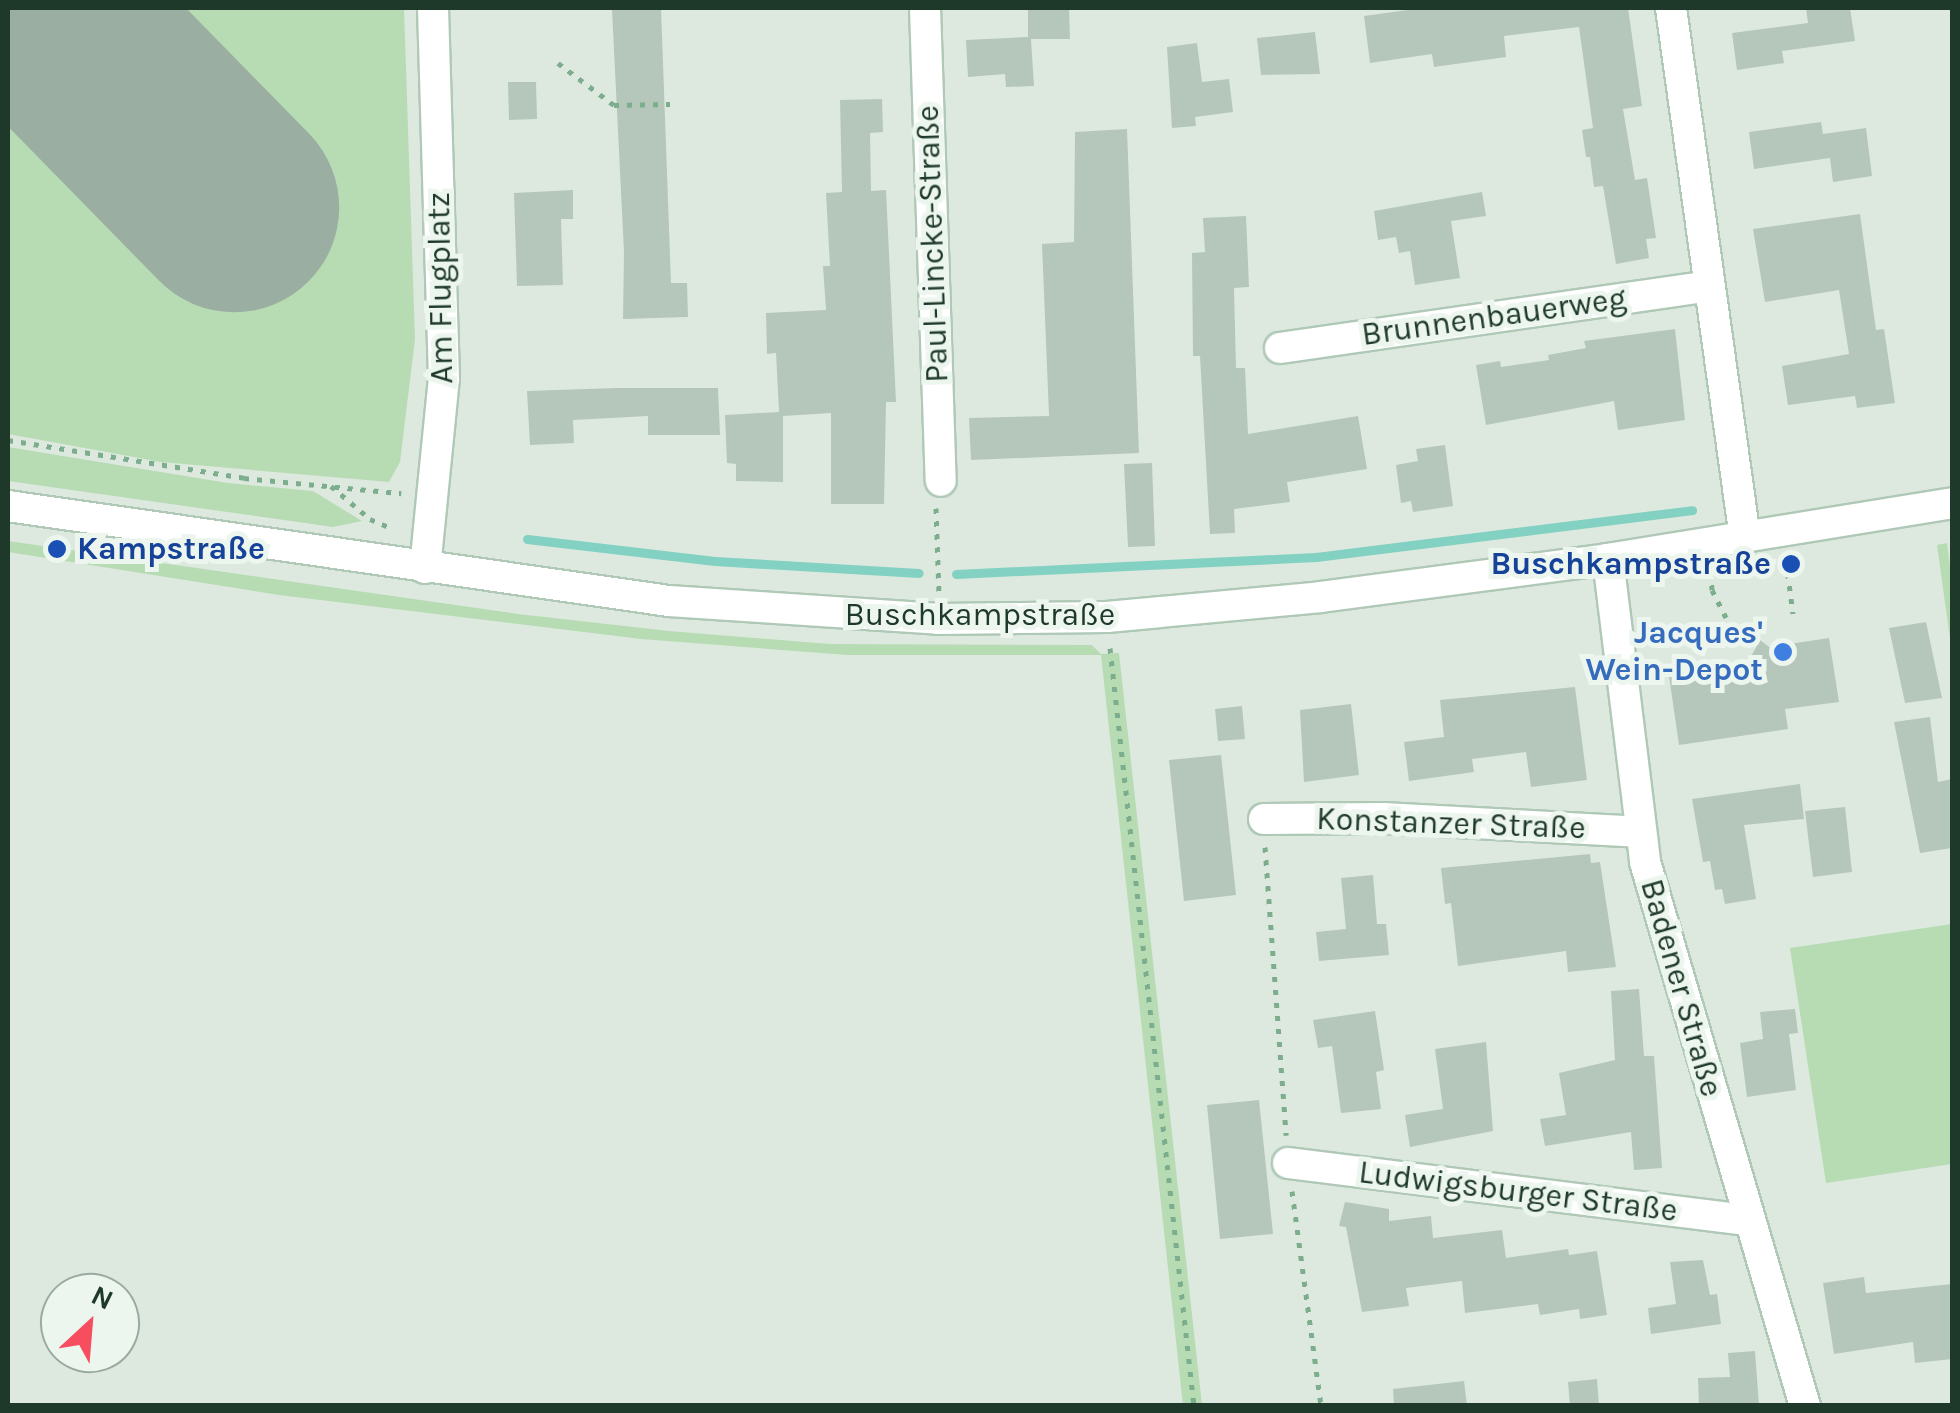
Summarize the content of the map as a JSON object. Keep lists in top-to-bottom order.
{
  "streets": {
    "street": [
      "Paul-Lincke-Straße",
      "Am Flugplatz",
      "Brunnenbauerweg",
      "Buschkampstraße",
      "Konstanzer Straße",
      "Badener Straße",
      "Ludwigsburger Straße"
    ]
  },
  "crossings": [
    ["Am Flugplatz", "Buschkampstraße"],
    ["Buschkampstraße", "Badener Straße"],
    ["Konstanzer Straße", "Badener Straße"],
    ["Badener Straße", "Ludwigsburger Straße"]
  ],
  "places": ["Kampstraße", "Buschkampstraße", "Jacques' Wein-Depot"],
  "north": "top right"
}
